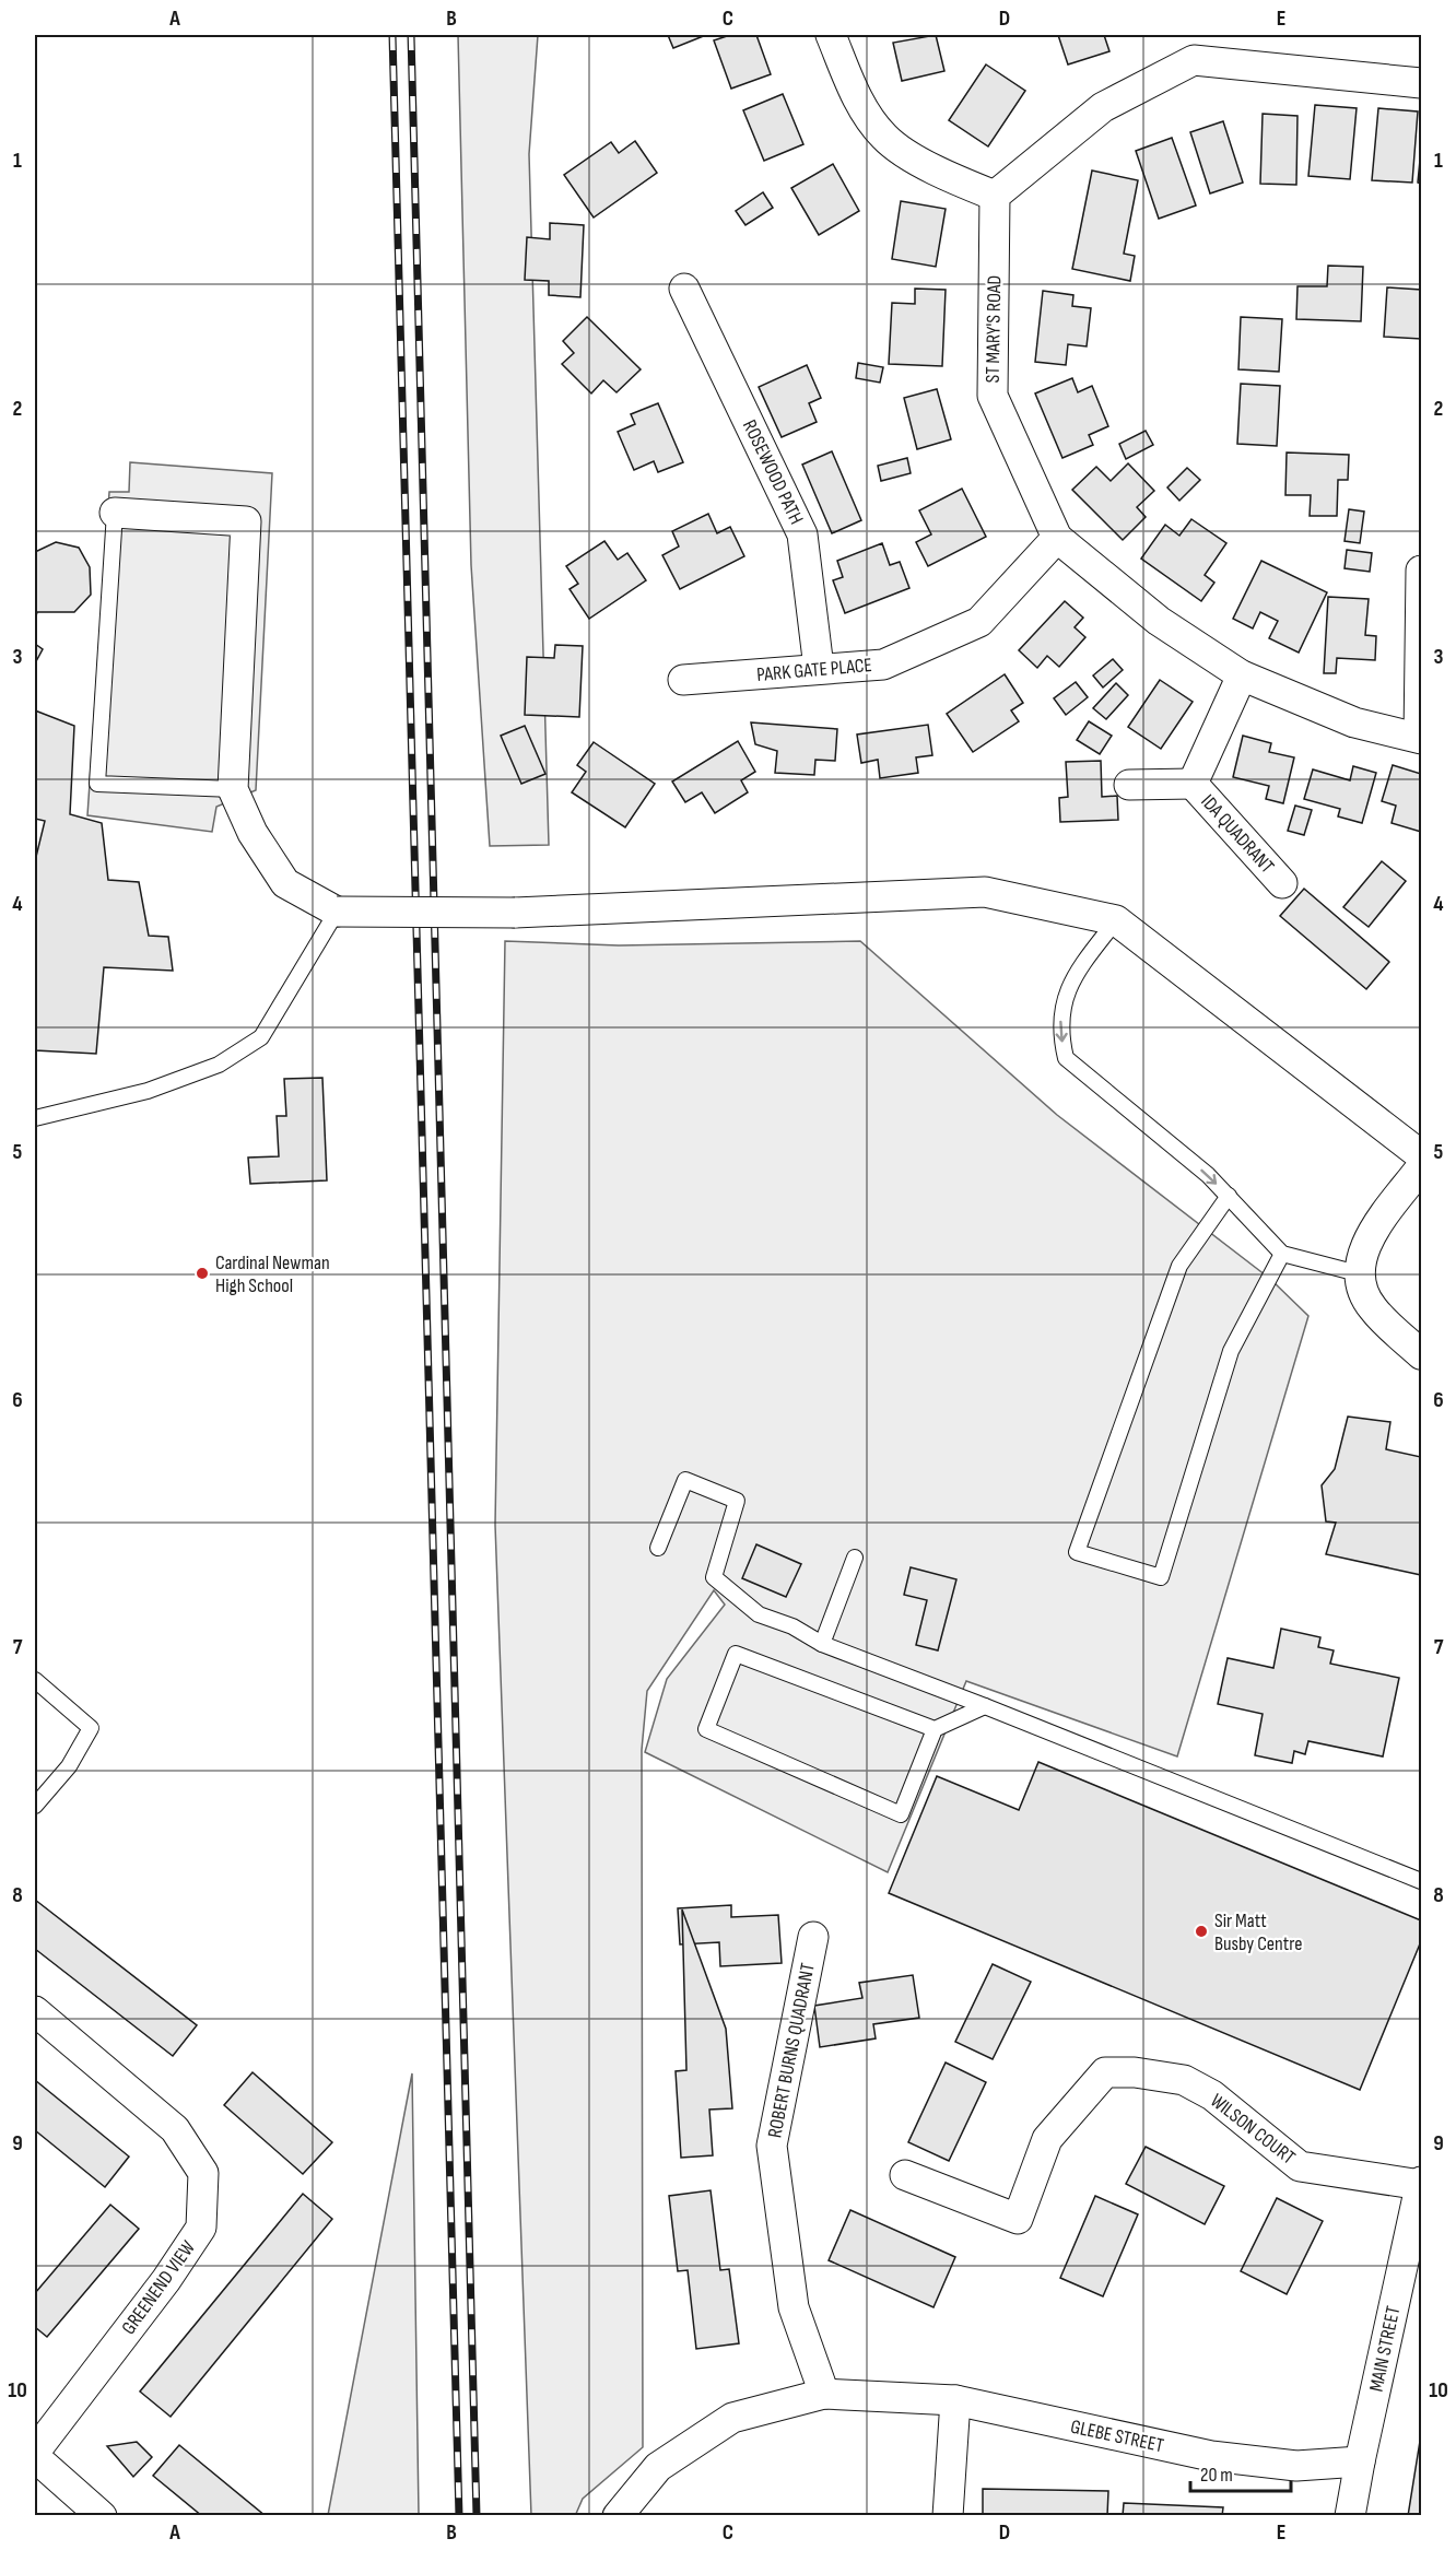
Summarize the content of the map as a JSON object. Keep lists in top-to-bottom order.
{
  "streets": {
    "street": [
      "ST MARY'S ROAD",
      "ROSEWOOD PATH",
      "PARK GATE PLACE",
      "IDA QUADRANT",
      "ROBERT BURNS QUADRANT",
      "WILSON COURT",
      "GREENEND VIEW",
      "MAIN STREET",
      "GLEBE STREET"
    ]
  },
  "crossings": [
    ["ST MARY'S ROAD", "PARK GATE PLACE"],
    ["ST MARY'S ROAD", "IDA QUADRANT"],
    ["ROSEWOOD PATH", "PARK GATE PLACE"],
    ["ROBERT BURNS QUADRANT", "GLEBE STREET"],
    ["WILSON COURT", "MAIN STREET"],
    ["MAIN STREET", "GLEBE STREET"]
  ],
  "places": ["Cardinal Newman High School", "Sir Matt Busby Centre"],
  "scale_bar": "20 m",
  "grid": {
    "columns": [
      "A",
      "B",
      "C",
      "D",
      "E"
    ],
    "rows": [
      "1",
      "2",
      "3",
      "4",
      "5",
      "6",
      "7",
      "8",
      "9",
      "10"
    ]
  }
}
